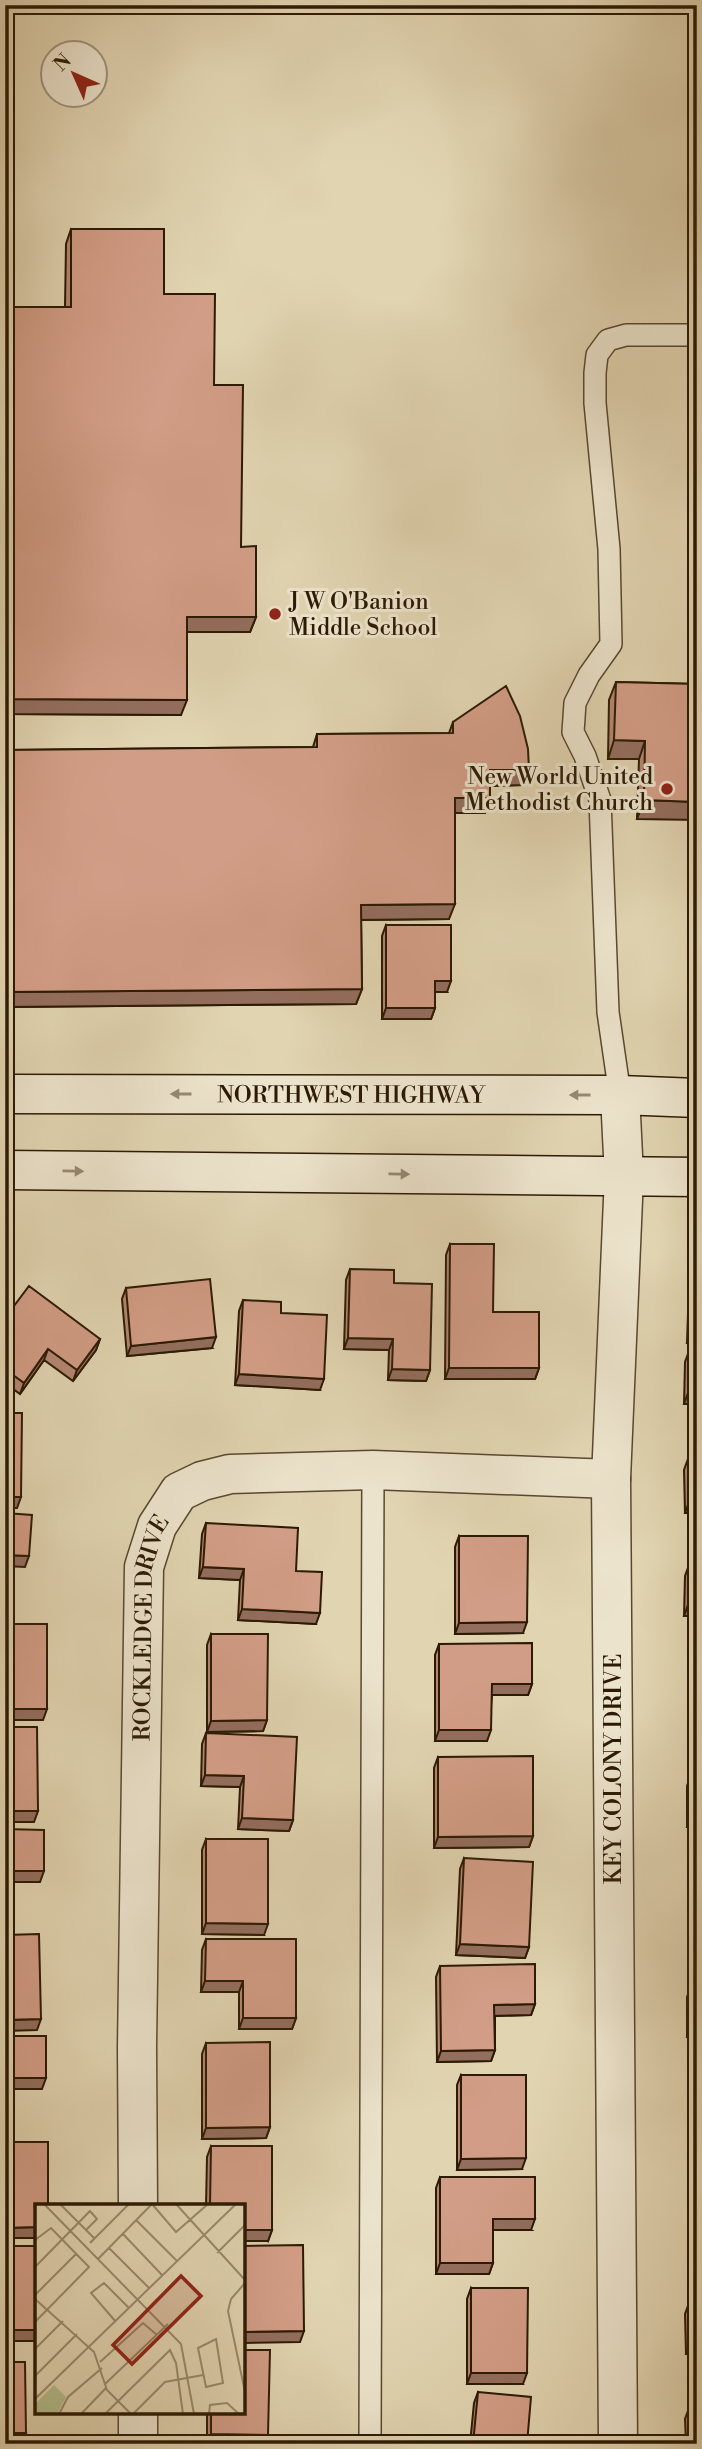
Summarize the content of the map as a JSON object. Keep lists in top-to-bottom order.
{
  "streets": {
    "street": ["NORTHWEST HIGHWAY", "ROCKLEDGE DRIVE", "KEY COLONY DRIVE"]
  },
  "crossings": [
    ["NORTHWEST HIGHWAY", "KEY COLONY DRIVE"],
    ["ROCKLEDGE DRIVE", "KEY COLONY DRIVE"]
  ],
  "places": ["J W O'Banion Middle School", "New World United Methodist Church"],
  "north": "top left"
}
